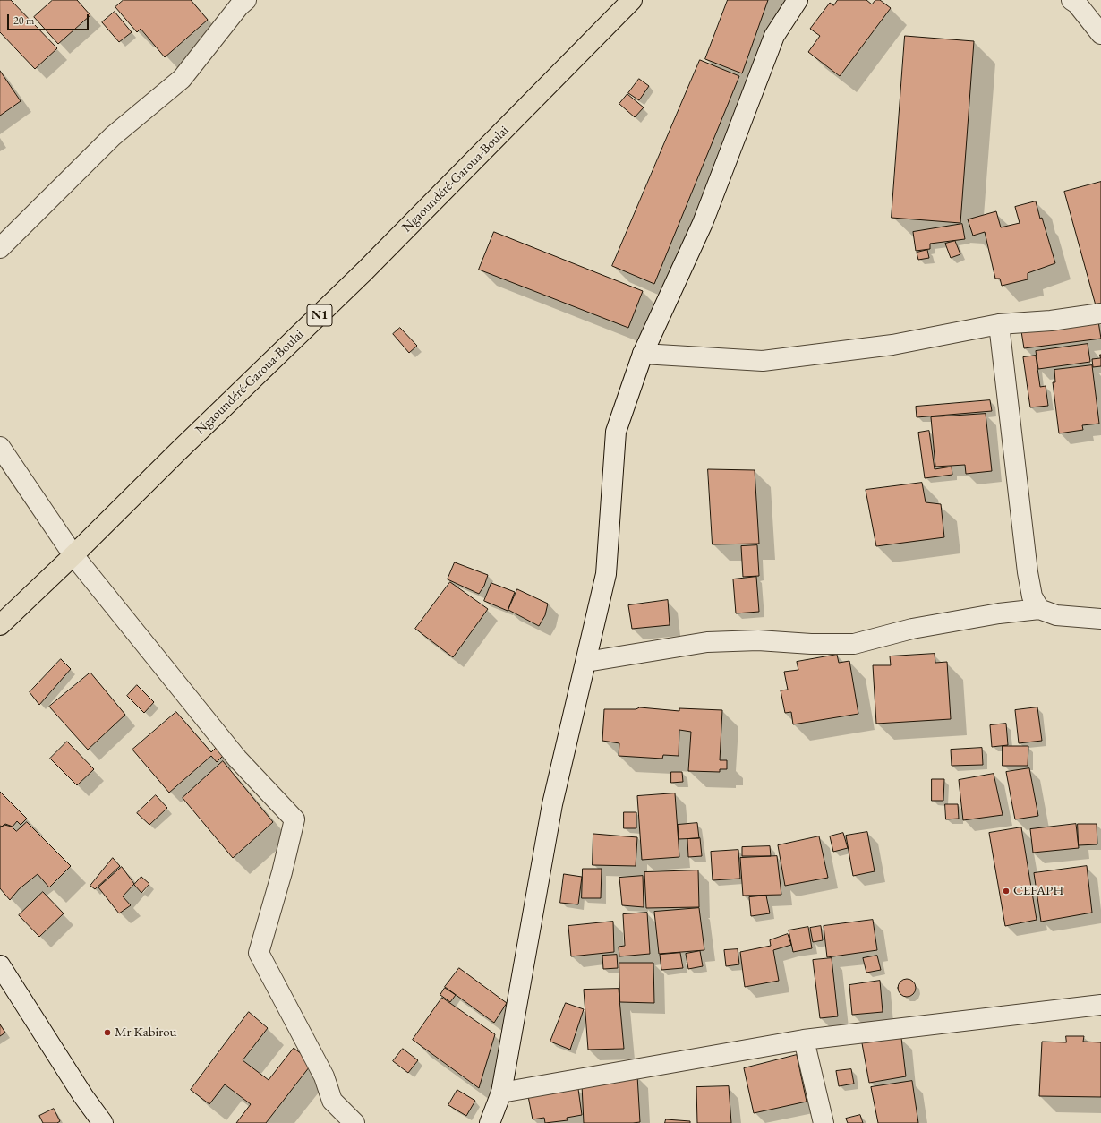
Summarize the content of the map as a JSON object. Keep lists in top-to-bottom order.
{
  "streets": {
    "highway": ["Ngaoundéré-Garoua-Boulai", "N1"]
  },
  "places": ["CEFAPH", "Mr Kabirou"],
  "scale_bar": "20 m"
}
